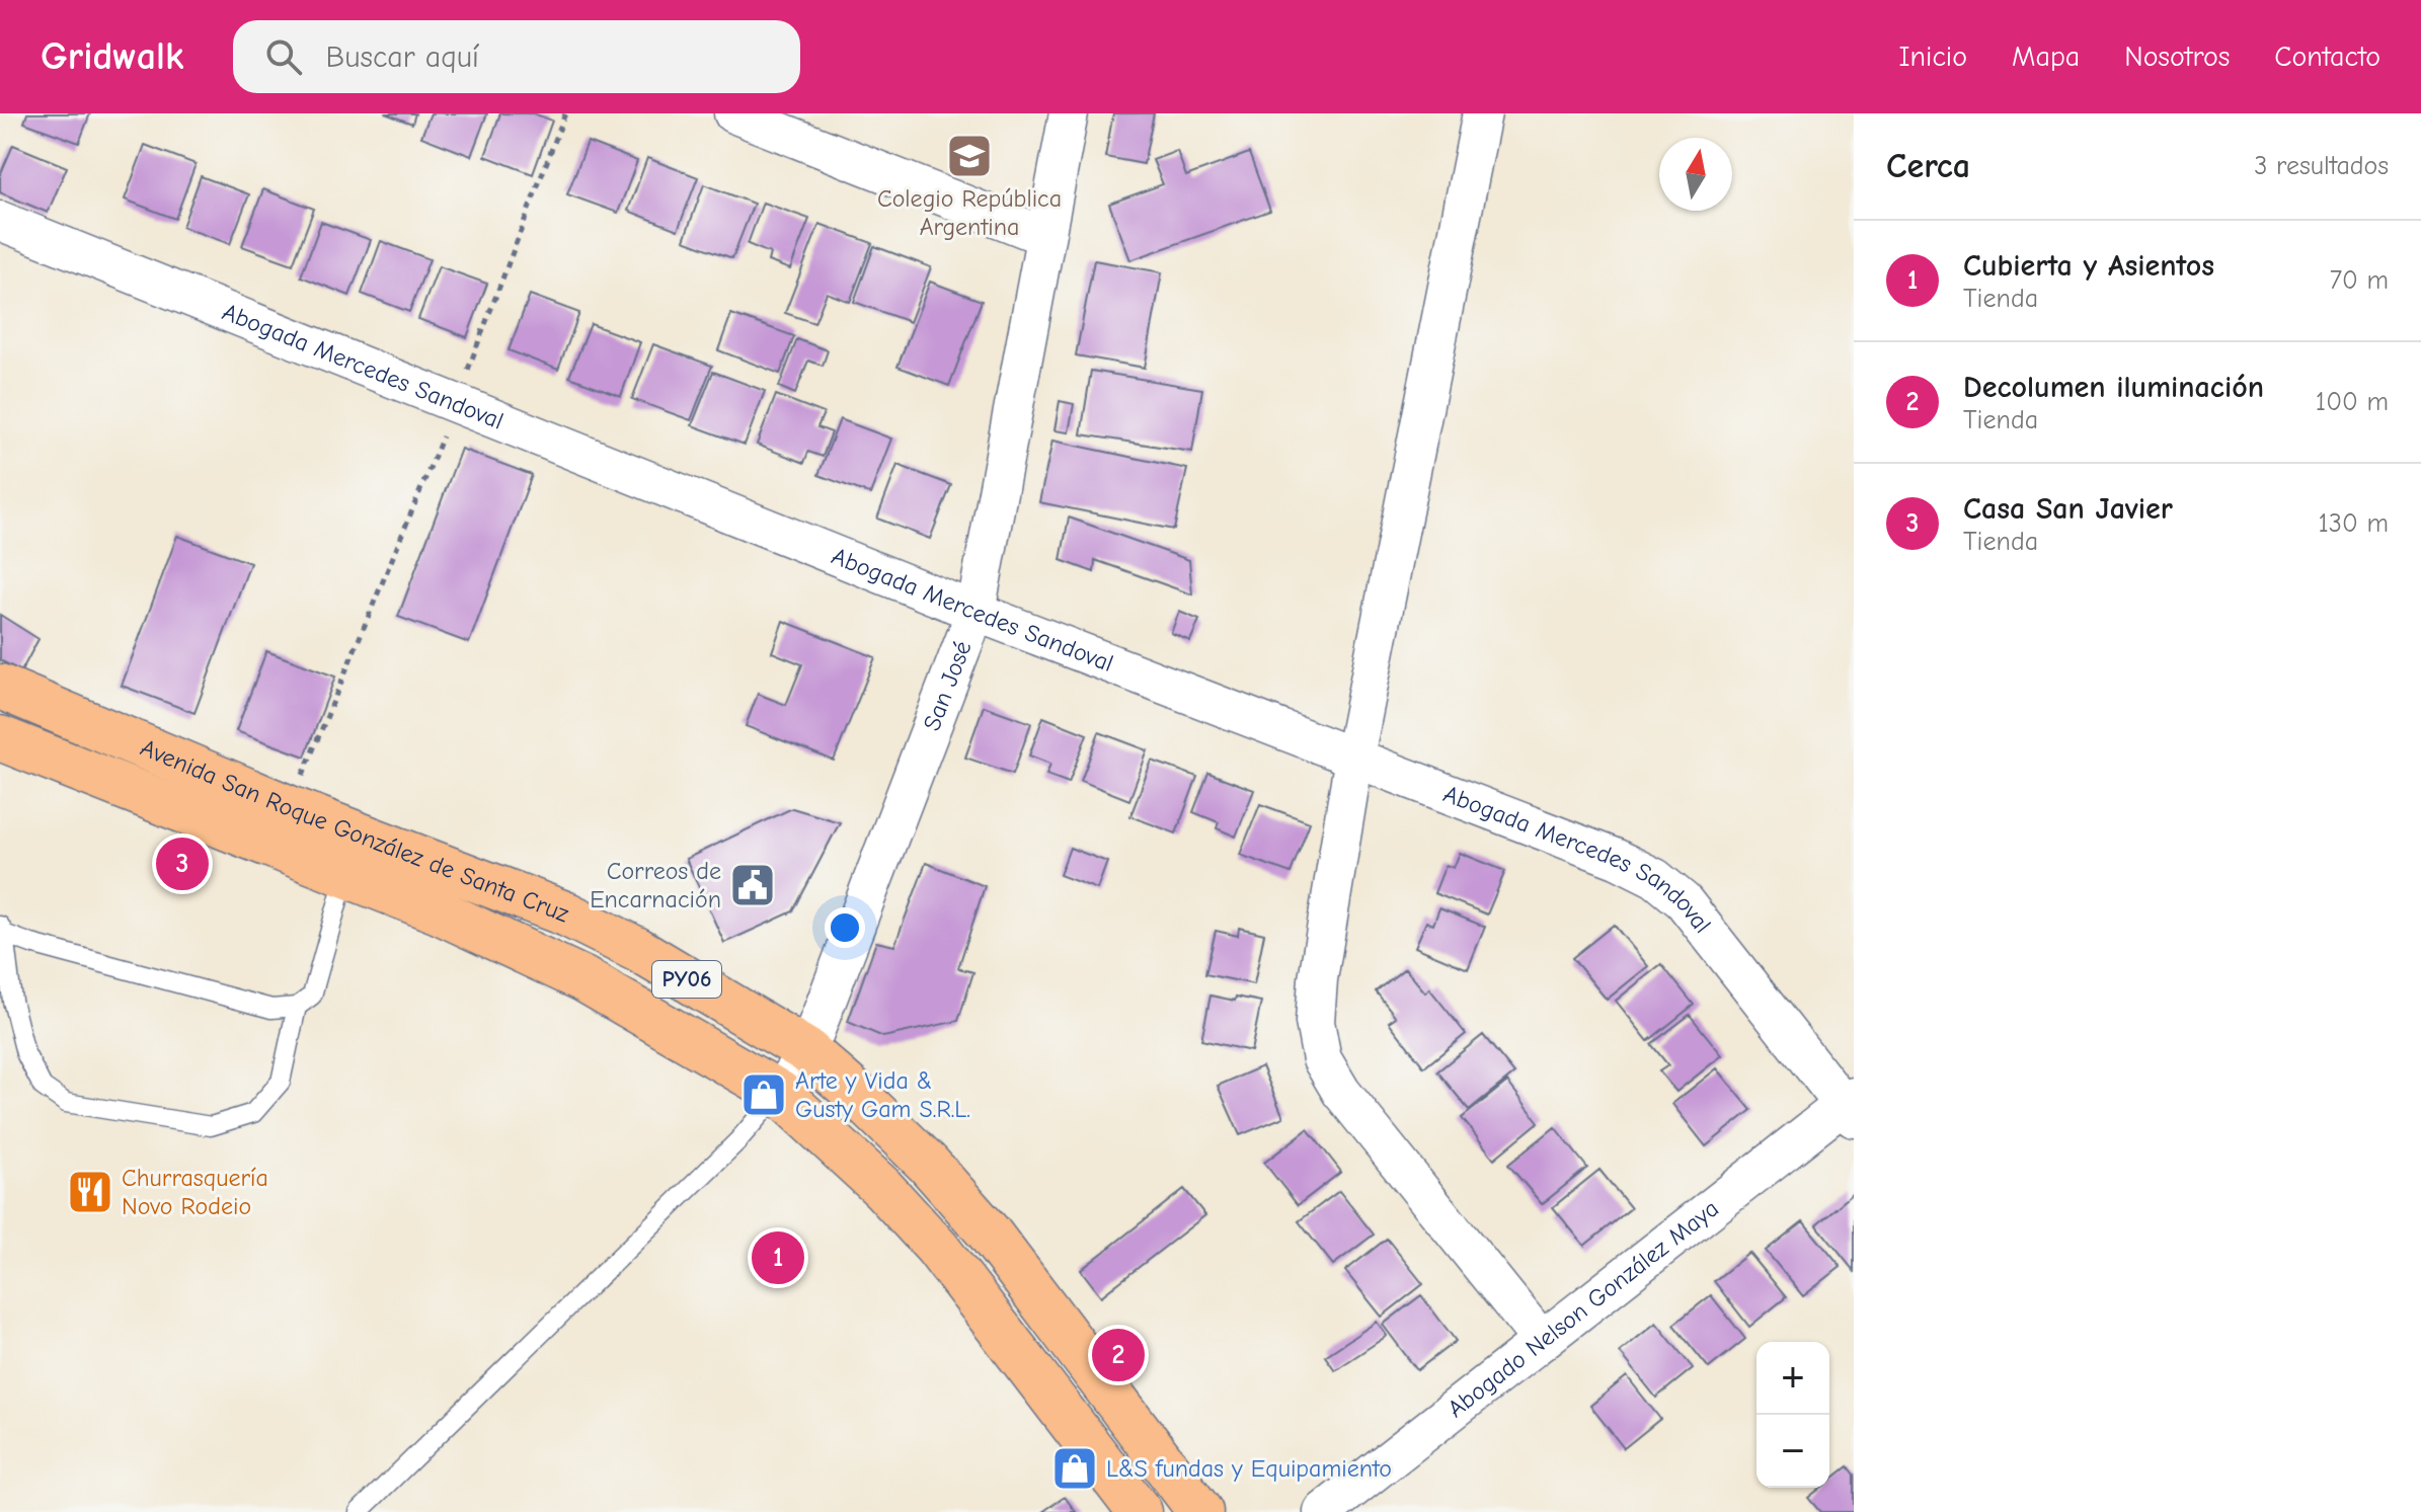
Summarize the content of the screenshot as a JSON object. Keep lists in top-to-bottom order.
{
  "streets": {
    "highway": ["Avenida San Roque González de Santa Cruz", "PY06"],
    "street": ["Abogada Mercedes Sandoval", "San José", "Abogado Nelson González Maya"]
  },
  "crossings": [
    ["Abogada Mercedes Sandoval", "San José"],
    ["Abogada Mercedes Sandoval", "Abogado Nelson González Maya"],
    ["San José", "Avenida San Roque González de Santa Cruz"]
  ],
  "places": {
    "school or university": ["Colegio República Argentina"],
    "public building": ["Correos de Encarnación"],
    "shop": ["Arte y Vida & Gusty Gam S.R.L.", "L&S fundas y Equipamiento"],
    "restaurant": ["Churrasquería Novo Rodeio"]
  },
  "north": "top",
  "page": {
    "header": "Gridwalk",
    "search": "Buscar aquí",
    "nav": [
      "Inicio",
      "Mapa",
      "Nosotros",
      "Contacto"
    ],
    "heading": ["Cerca", "3 resultados"],
    "list": [
      {
        "mark": "1",
        "name": "Cubierta y Asientos",
        "note": "Tienda",
        "value": "70 m"
      },
      {
        "mark": "2",
        "name": "Decolumen iluminación",
        "note": "Tienda",
        "value": "100 m"
      },
      {
        "mark": "3",
        "name": "Casa San Javier",
        "note": "Tienda",
        "value": "130 m"
      }
    ],
    "pins": ["3", "1", "2"],
    "map_buttons": ["+", "−"]
  }
}
